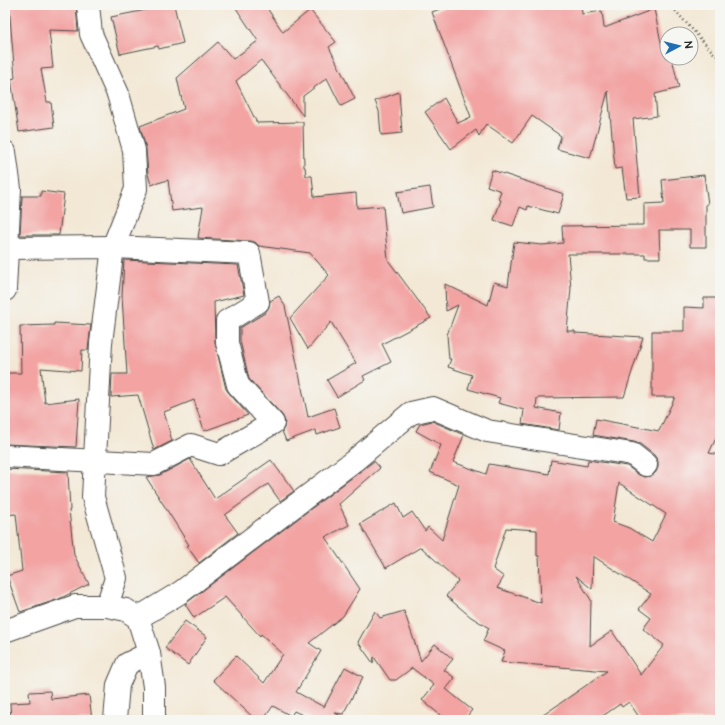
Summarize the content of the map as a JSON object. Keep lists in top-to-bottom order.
{
  "north": "right"
}
